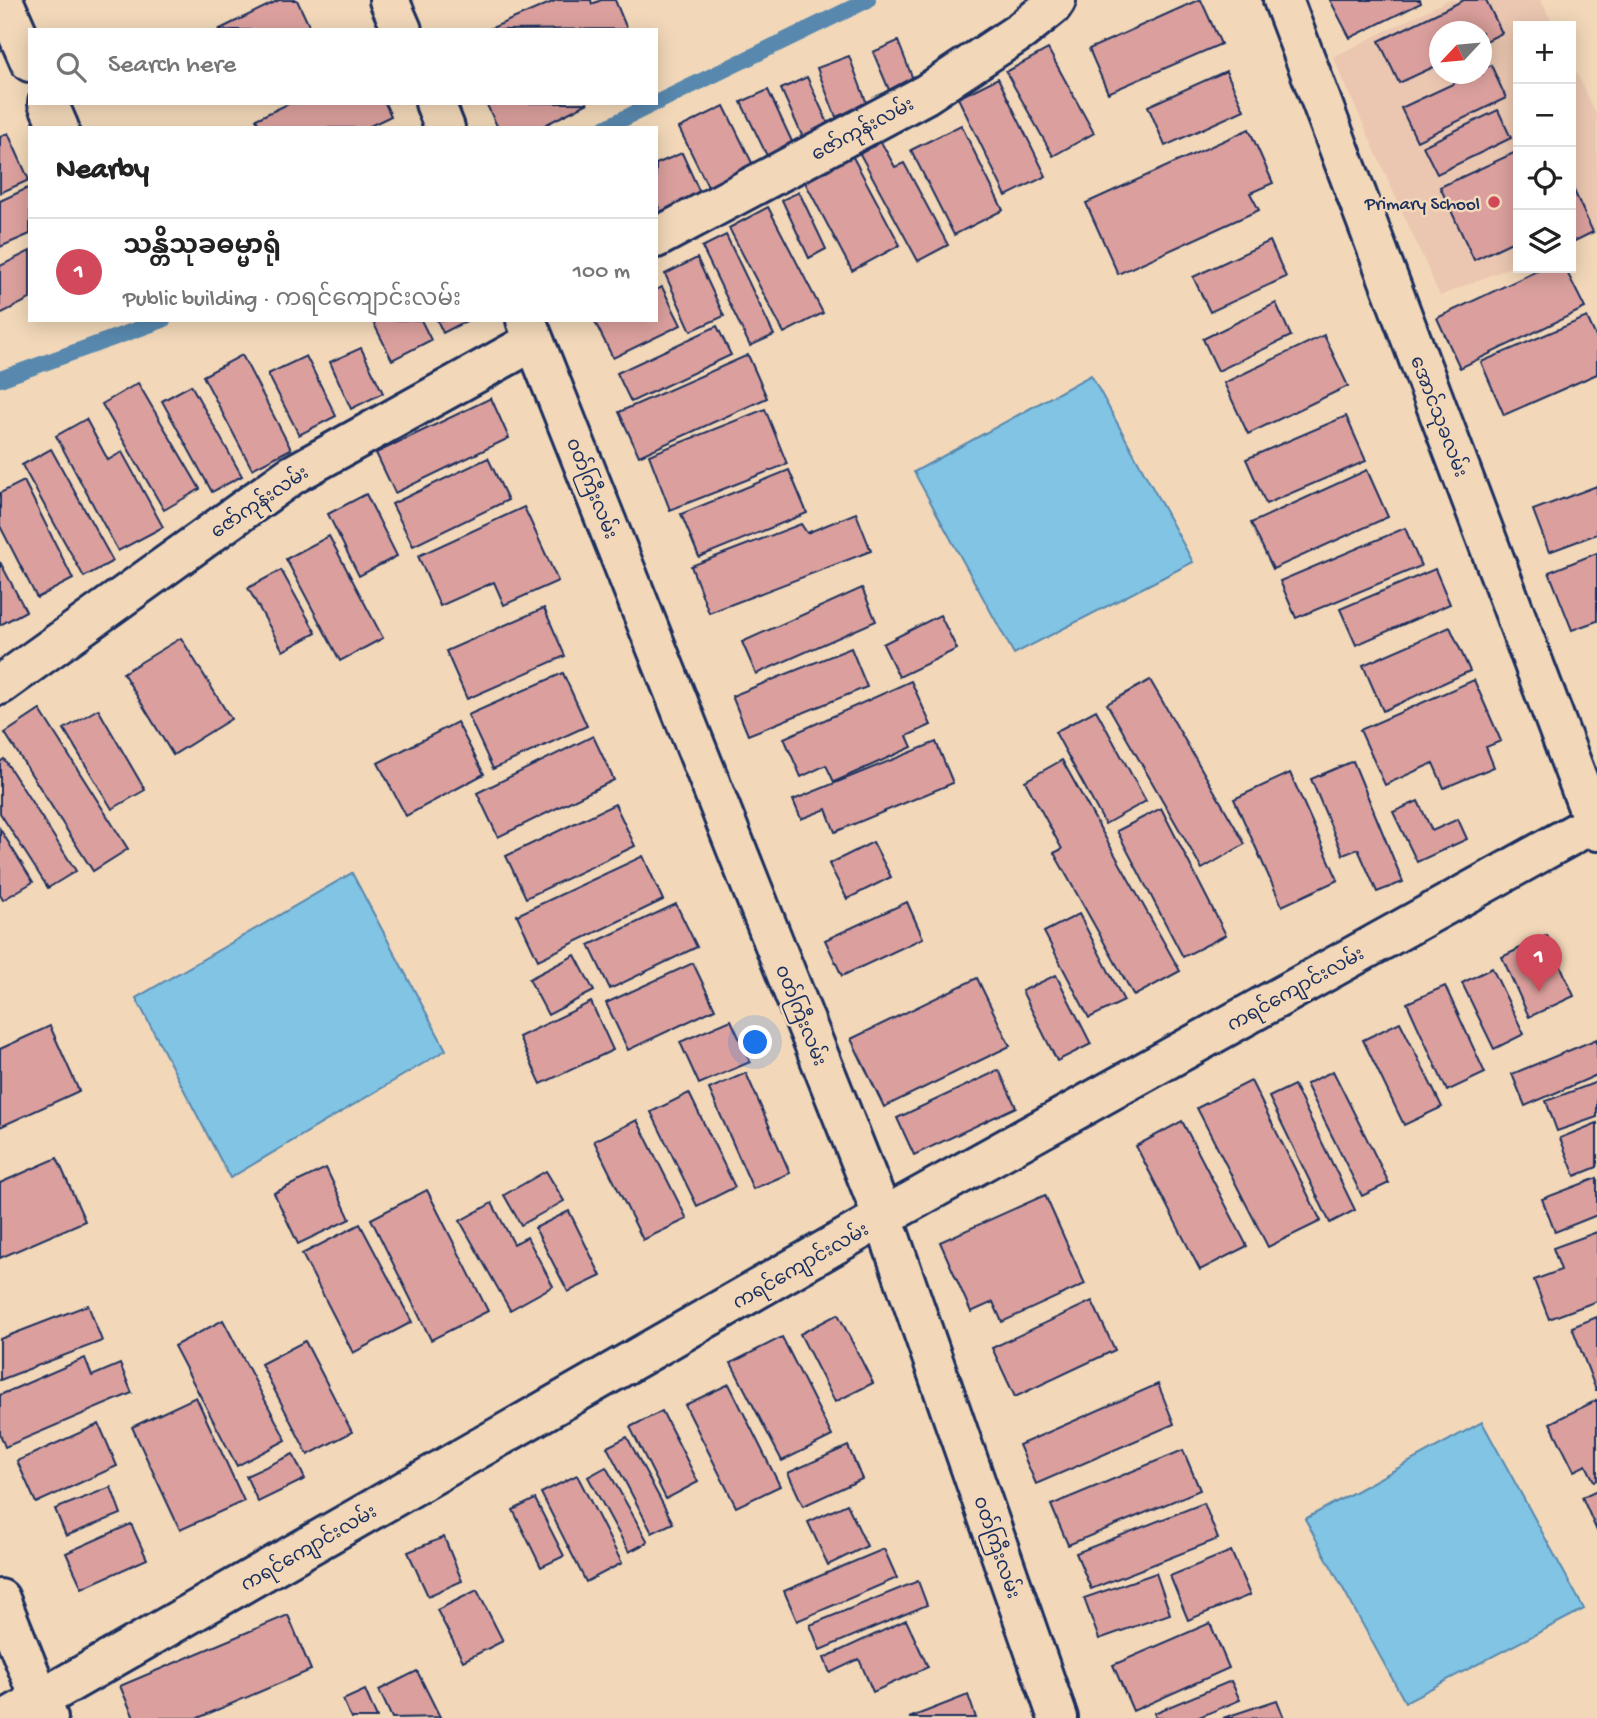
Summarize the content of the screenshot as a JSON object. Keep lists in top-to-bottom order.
{
  "streets": {
    "street": [
      "ဇော်ကုန်းလမ်း",
      "အောင်သုခလမ်း",
      "၀တ်ကြီးလမ်း",
      "ကရင်ကျောင်းလမ်း"
    ]
  },
  "crossings": [
    ["ဇော်ကုန်းလမ်း", "၀တ်ကြီးလမ်း"],
    ["အောင်သုခလမ်း", "ကရင်ကျောင်းလမ်း"],
    ["၀တ်ကြီးလမ်း", "ကရင်ကျောင်းလမ်း"]
  ],
  "places": ["Primary School"],
  "north": "bottom left",
  "page": {
    "map_buttons": ["+", "−"],
    "search": "Search here",
    "heading": "Nearby",
    "list": [
      {
        "mark": "1",
        "name": "သန္တိသုခဓမ္မာရုံ",
        "note": "Public building · ကရင်ကျောင်းလမ်း",
        "value": "100 m"
      }
    ],
    "pins": "1"
  }
}
